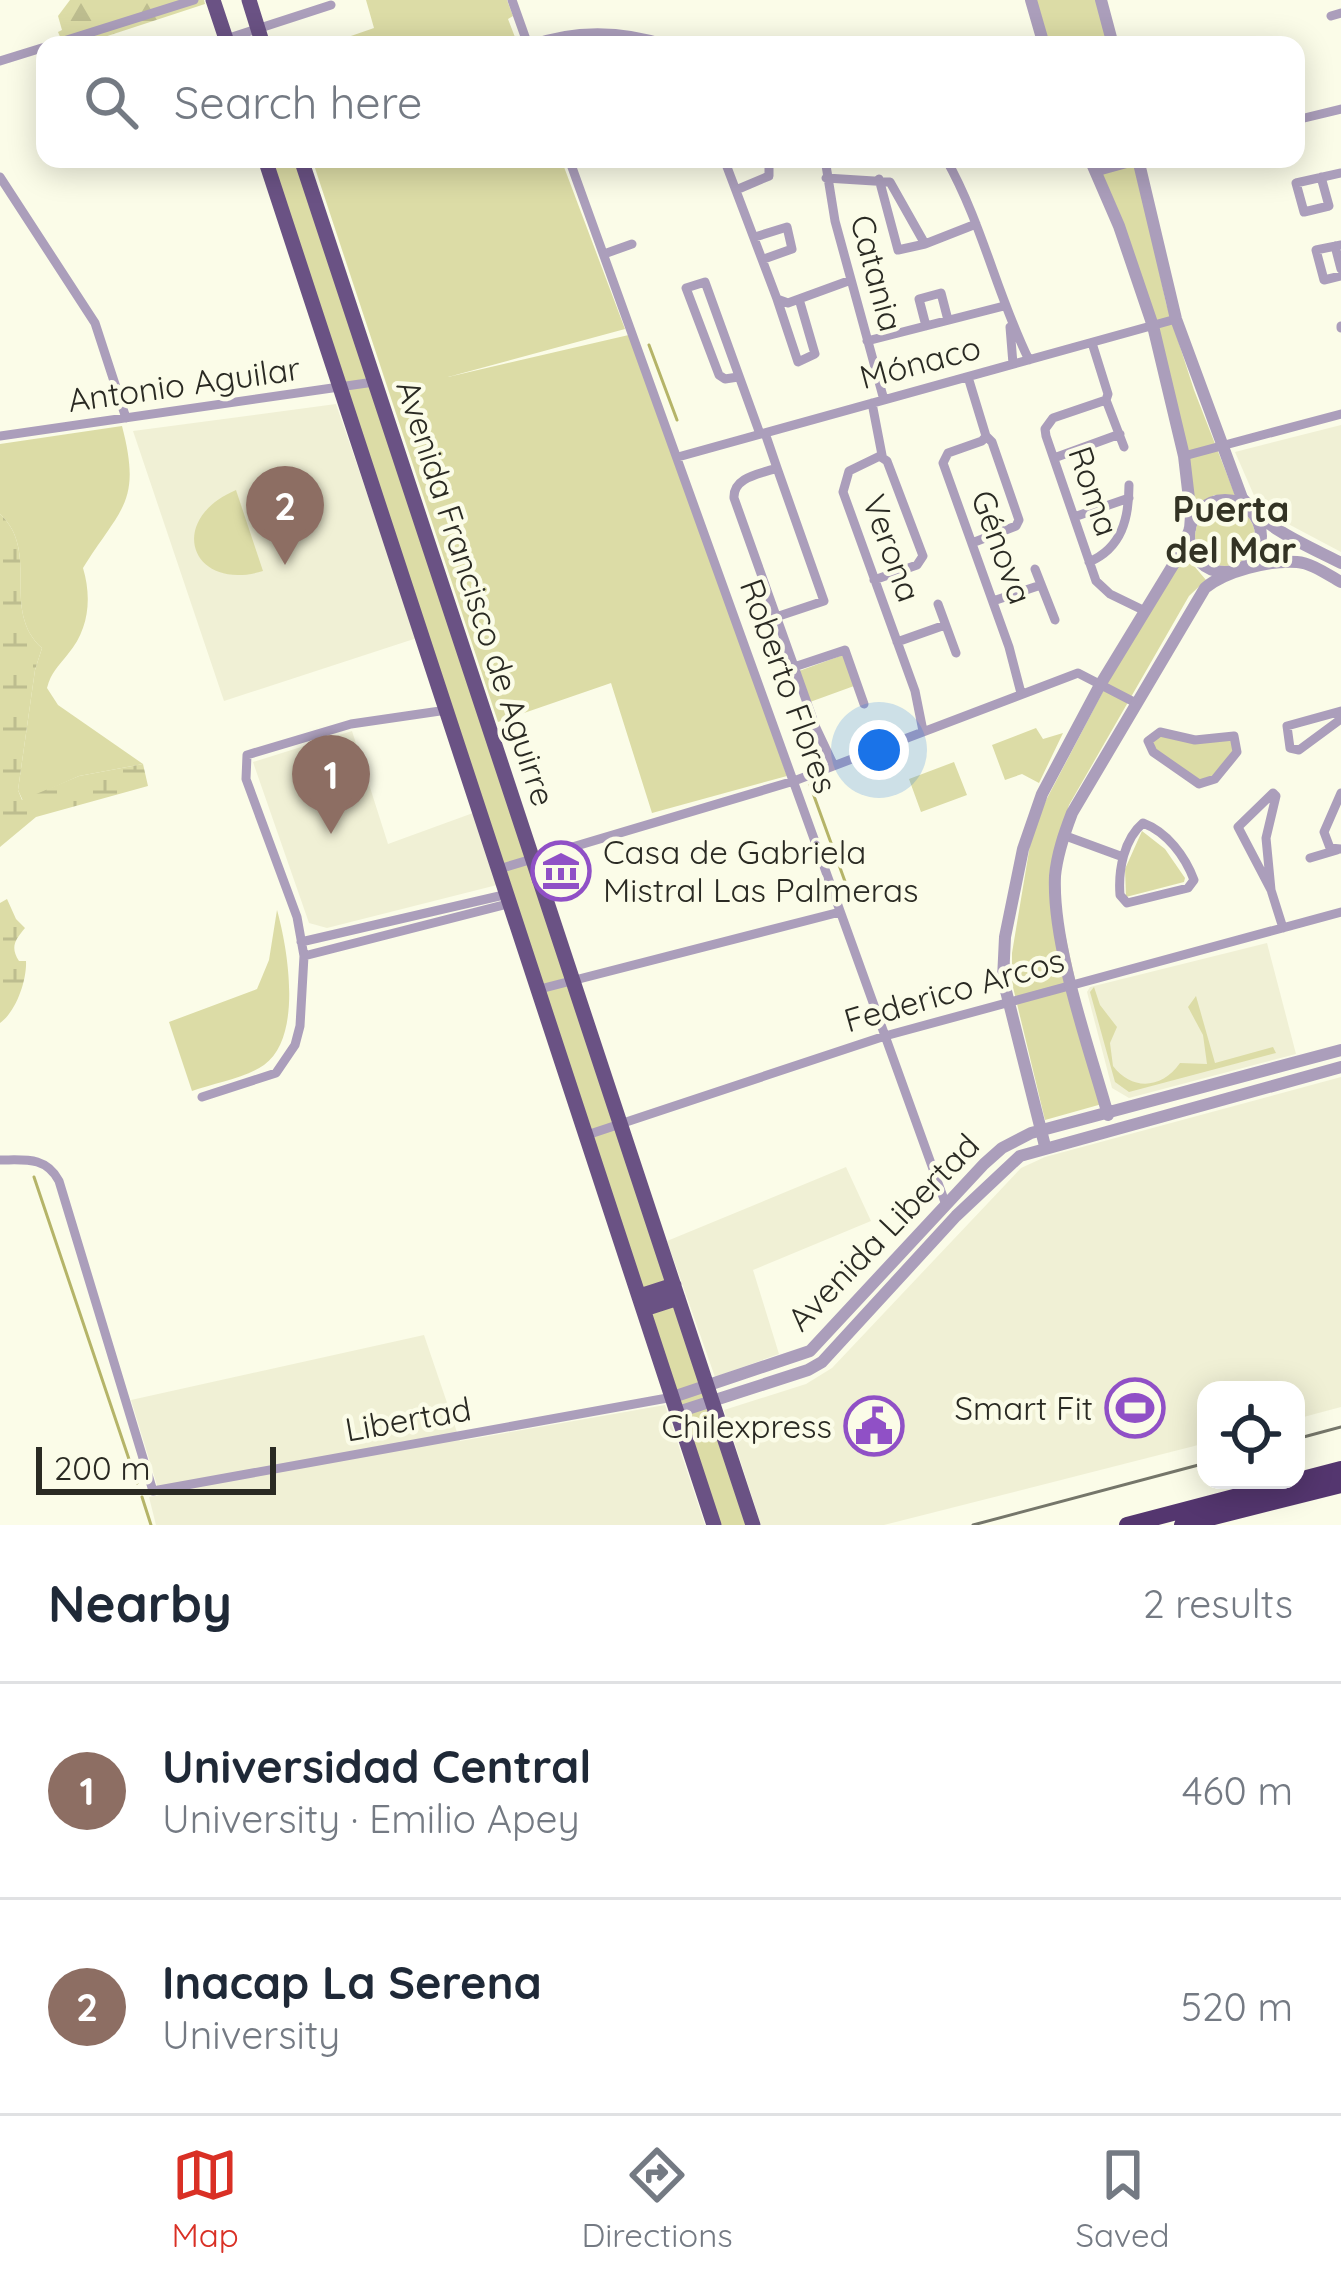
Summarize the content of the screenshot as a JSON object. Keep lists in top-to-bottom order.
{
  "streets": {
    "main road": ["Avenida Francisco de Aguirre"],
    "street": [
      "Catania",
      "Mónaco",
      "Antonio Aguilar",
      "Roma",
      "Génova",
      "Verona",
      "Roberto Flores",
      "Federico Arcos",
      "Avenida Libertad",
      "Libertad"
    ]
  },
  "crossings": [
    ["Catania", "Mónaco"],
    ["Catania", "Verona"],
    ["Mónaco", "Roma"],
    ["Mónaco", "Verona"],
    ["Mónaco", "Roberto Flores"],
    ["Antonio Aguilar", "Avenida Francisco de Aguirre"],
    ["Avenida Francisco de Aguirre", "Federico Arcos"],
    ["Avenida Francisco de Aguirre", "Avenida Libertad"],
    ["Avenida Francisco de Aguirre", "Libertad"],
    ["Roberto Flores", "Federico Arcos"],
    ["Roberto Flores", "Avenida Libertad"],
    ["Avenida Libertad", "Libertad"]
  ],
  "districts": ["Puerta del Mar"],
  "places": {
    "museum": ["Casa de Gabriela Mistral Las Palmeras"],
    "sports": ["Smart Fit"],
    "public building": ["Chilexpress"]
  },
  "scale_bar": "200 m",
  "page": {
    "search": "Search here",
    "pins": ["2", "1"],
    "scale": "200 m",
    "heading": ["Nearby", "2 results"],
    "list": [
      {
        "mark": "1",
        "name": "Universidad Central",
        "note": "University · Emilio Apey",
        "value": "460 m"
      },
      {
        "mark": "2",
        "name": "Inacap La Serena",
        "note": "University",
        "value": "520 m"
      }
    ],
    "nav": ["Map", "Directions", "Saved"]
  }
}
